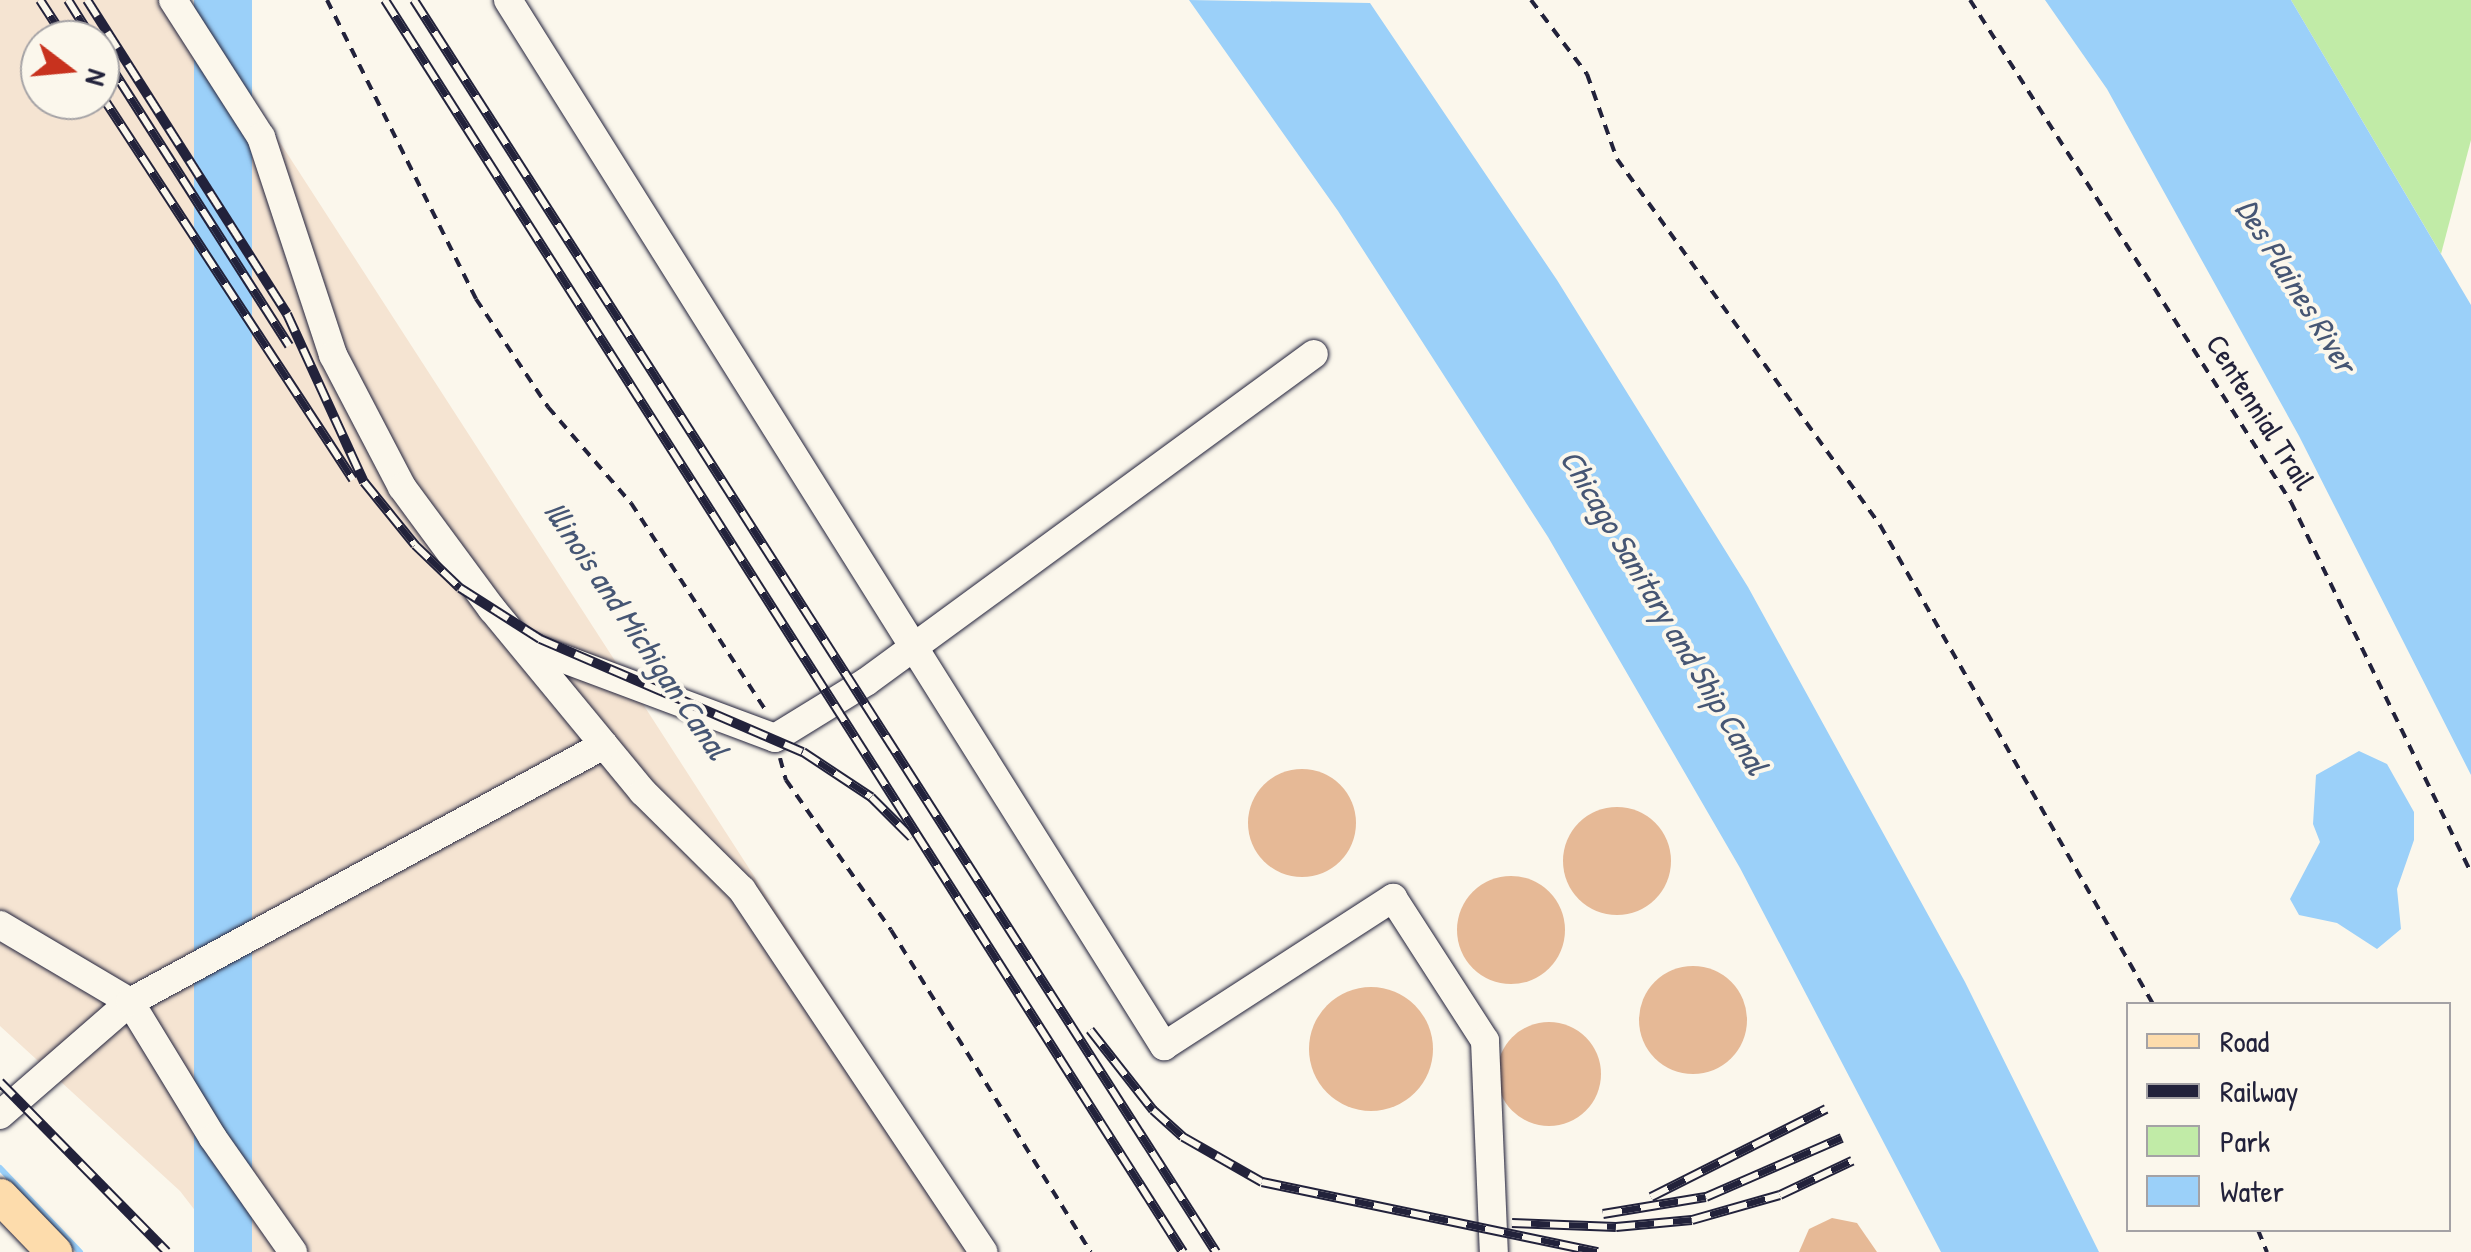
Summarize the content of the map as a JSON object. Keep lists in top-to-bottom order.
{
  "streets": {
    "path": ["Centennial Trail"]
  },
  "water": ["Des Plaines River", "Chicago Sanitary and Ship Canal", "Illinois and Michigan Canal"],
  "legend": [
    "Road",
    "Railway",
    "Park",
    "Water"
  ],
  "north": "right"
}
